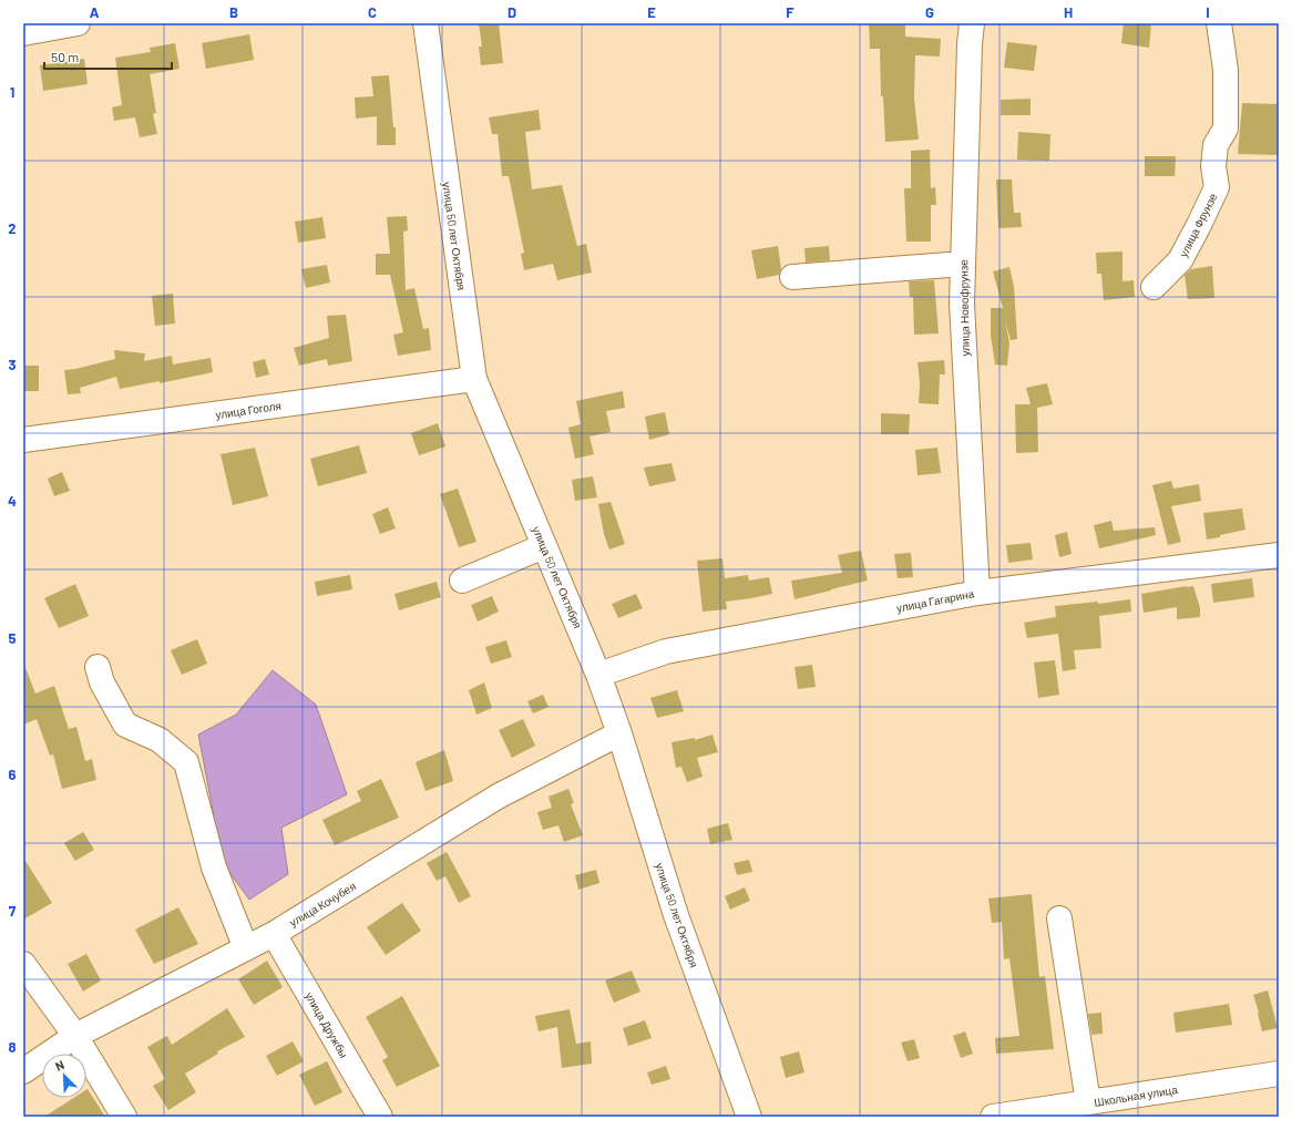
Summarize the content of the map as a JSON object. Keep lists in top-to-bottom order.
{
  "streets": {
    "street": [
      "улица Фрунзе",
      "улица 50 лет Октября",
      "улица Новофрунзе",
      "улица Гоголя",
      "улица Гагарина",
      "улица Кочубея",
      "улица Дружбы",
      "Школьная улица"
    ]
  },
  "crossings": [
    ["улица 50 лет Октября", "улица Гоголя"],
    ["улица 50 лет Октября", "улица Гагарина"],
    ["улица 50 лет Октября", "улица Кочубея"],
    ["улица Новофрунзе", "улица Гагарина"],
    ["улица Кочубея", "улица Дружбы"]
  ],
  "scale_bar": "50 m",
  "north": "top left",
  "grid": {
    "columns": [
      "A",
      "B",
      "C",
      "D",
      "E",
      "F",
      "G",
      "H",
      "I"
    ],
    "rows": [
      "1",
      "2",
      "3",
      "4",
      "5",
      "6",
      "7",
      "8"
    ]
  }
}
